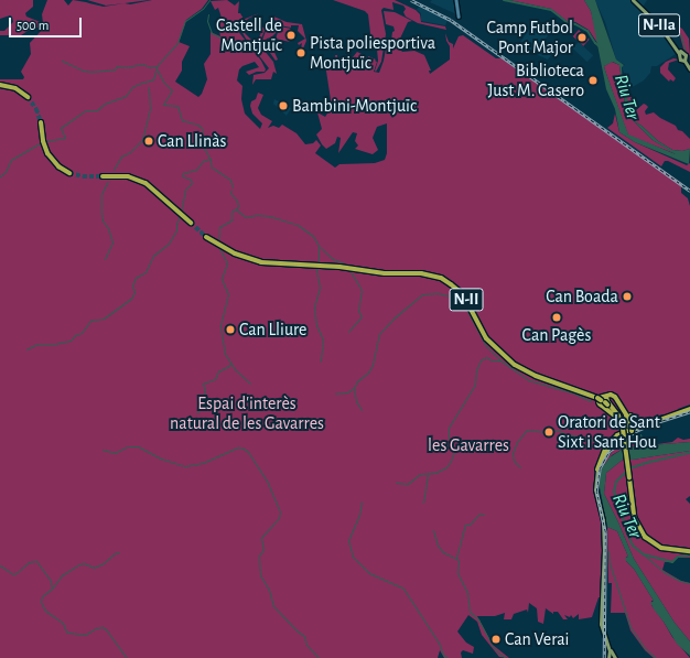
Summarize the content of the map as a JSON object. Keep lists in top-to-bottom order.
{
  "streets": {
    "highway": ["N-II"],
    "main road": ["N-IIa"]
  },
  "water": ["Riu Ter"],
  "parks": ["Espai d'interès natural de les Gavarres", "les Gavarres"],
  "places": [
    "Castell de Montjuïc",
    "Camp Futbol Pont Major",
    "Pista poliesportiva Montjuïc",
    "Biblioteca Just M. Casero",
    "Bambini-Montjuïc",
    "Can Llinàs",
    "Can Boada",
    "Can Pagès",
    "Can Lliure",
    "Oratori de Sant Sixt i Sant Hou",
    "Can Verai"
  ],
  "scale_bar": "500 m"
}
